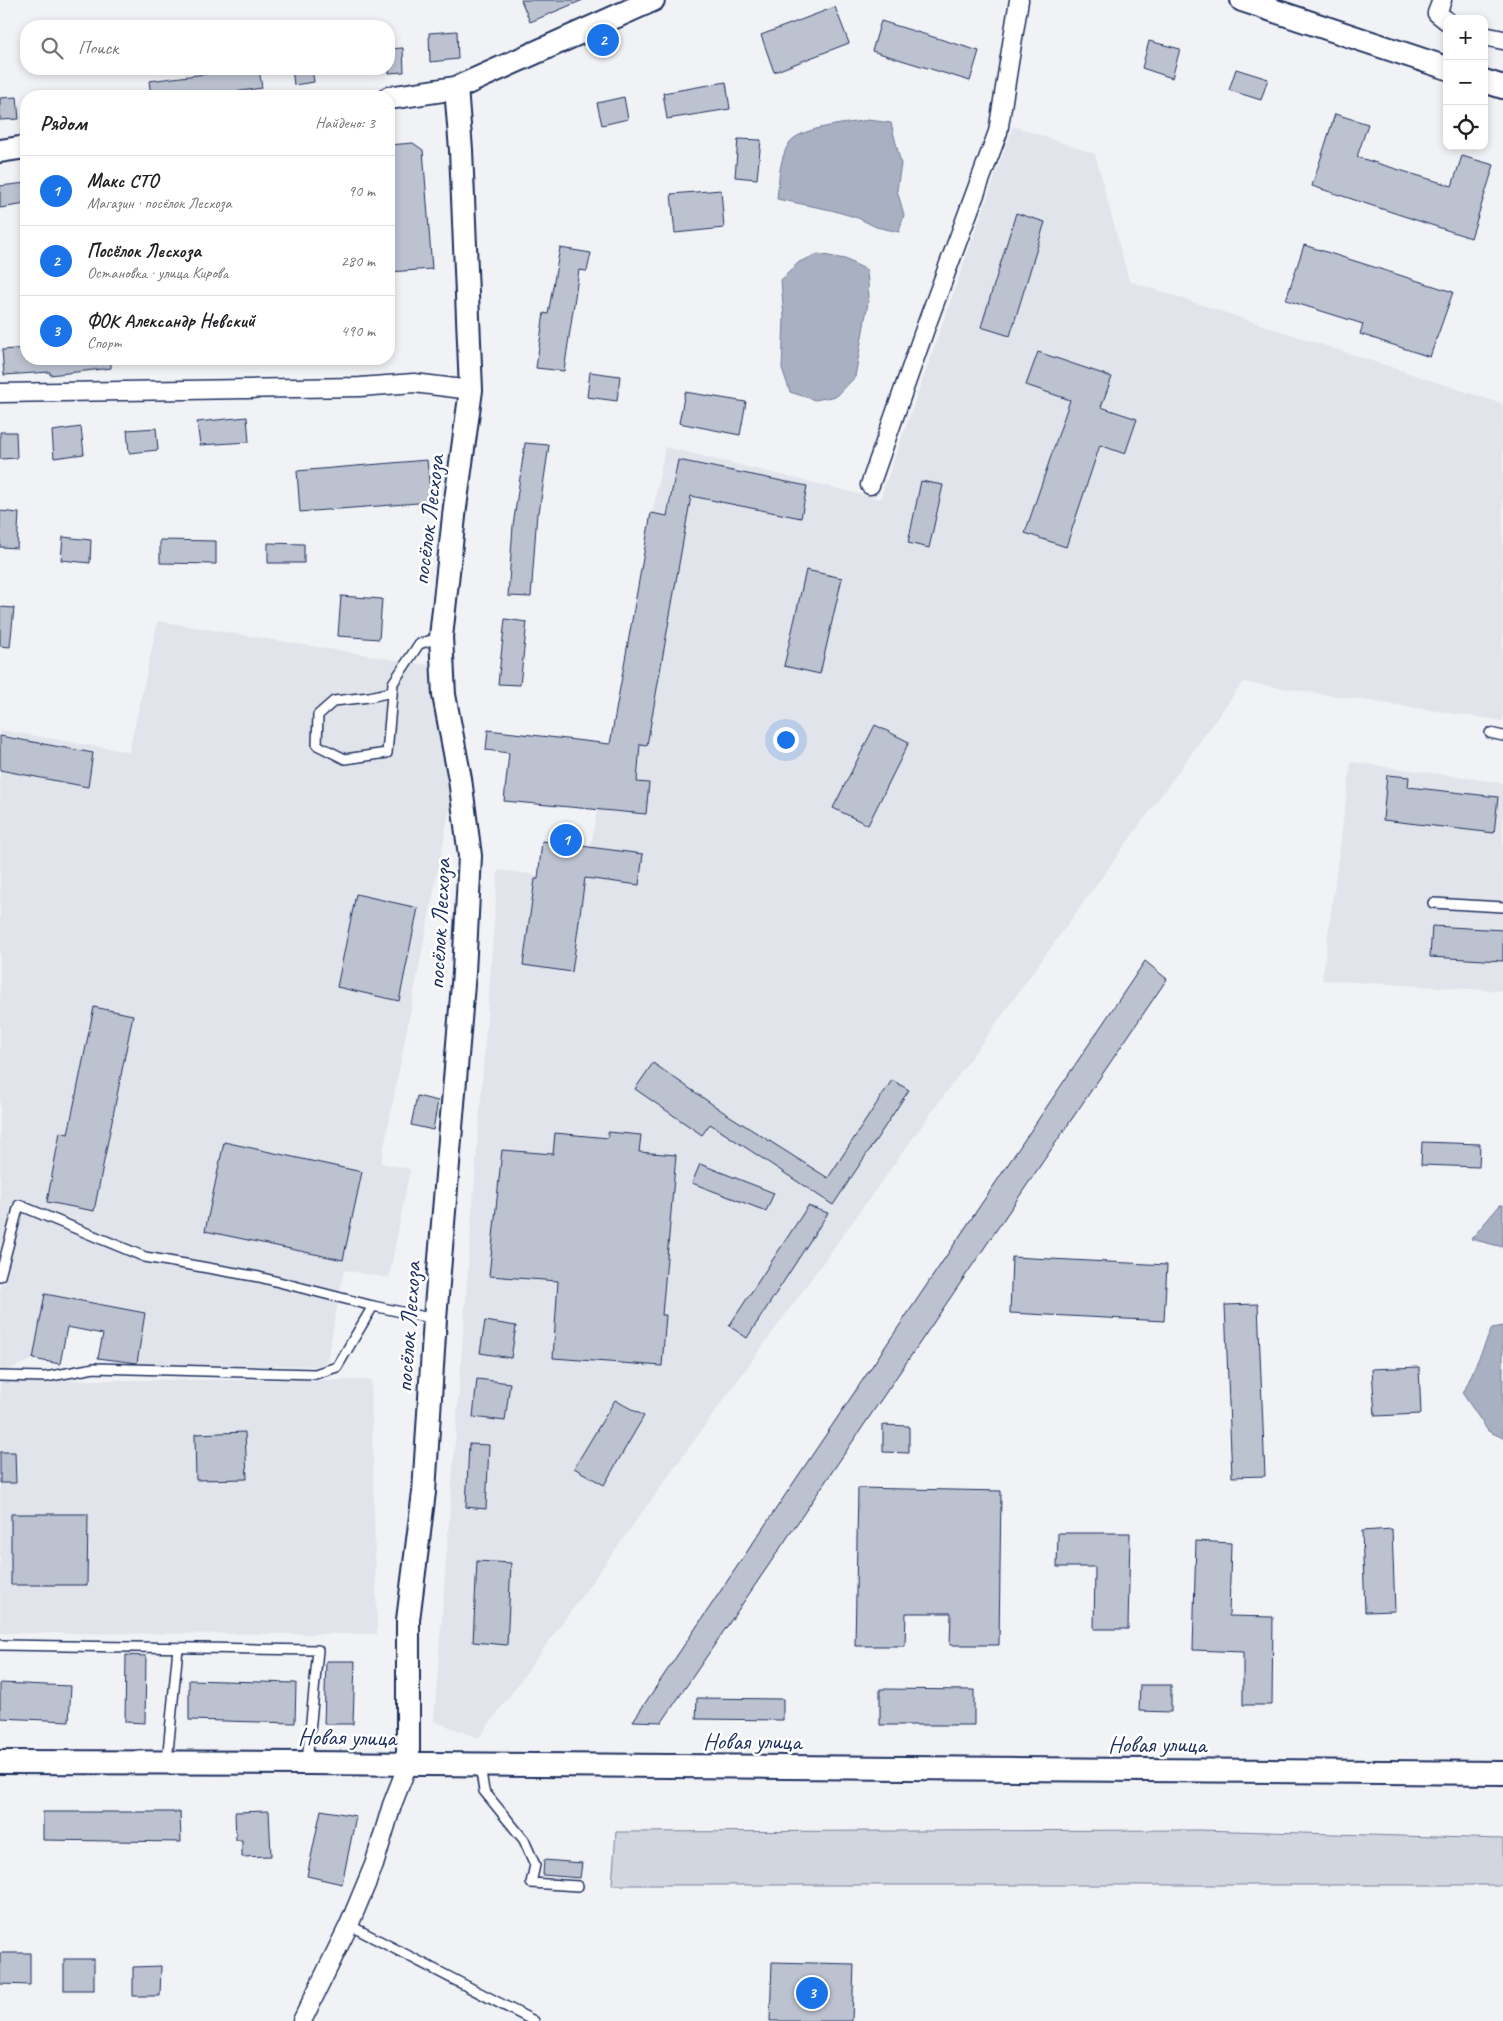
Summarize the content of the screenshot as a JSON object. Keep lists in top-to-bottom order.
{
  "streets": {
    "street": ["посёлок Лесхоза", "Новая улица"]
  },
  "crossings": [
    ["посёлок Лесхоза", "Новая улица"]
  ],
  "page": {
    "map_buttons": ["+", "−"],
    "search": "Поиск",
    "pins": ["2", "1", "3"],
    "heading": ["Рядом", "Найдено: 3"],
    "list": [
      {
        "mark": "1",
        "name": "Макс СТО",
        "note": "Магазин · посёлок Лесхоза",
        "value": "90 m"
      },
      {
        "mark": "2",
        "name": "Посёлок Лесхоза",
        "note": "Остановка · улица Кирова",
        "value": "280 m"
      },
      {
        "mark": "3",
        "name": "ФОК Александр Невский",
        "note": "Спорт",
        "value": "490 m"
      }
    ]
  }
}
